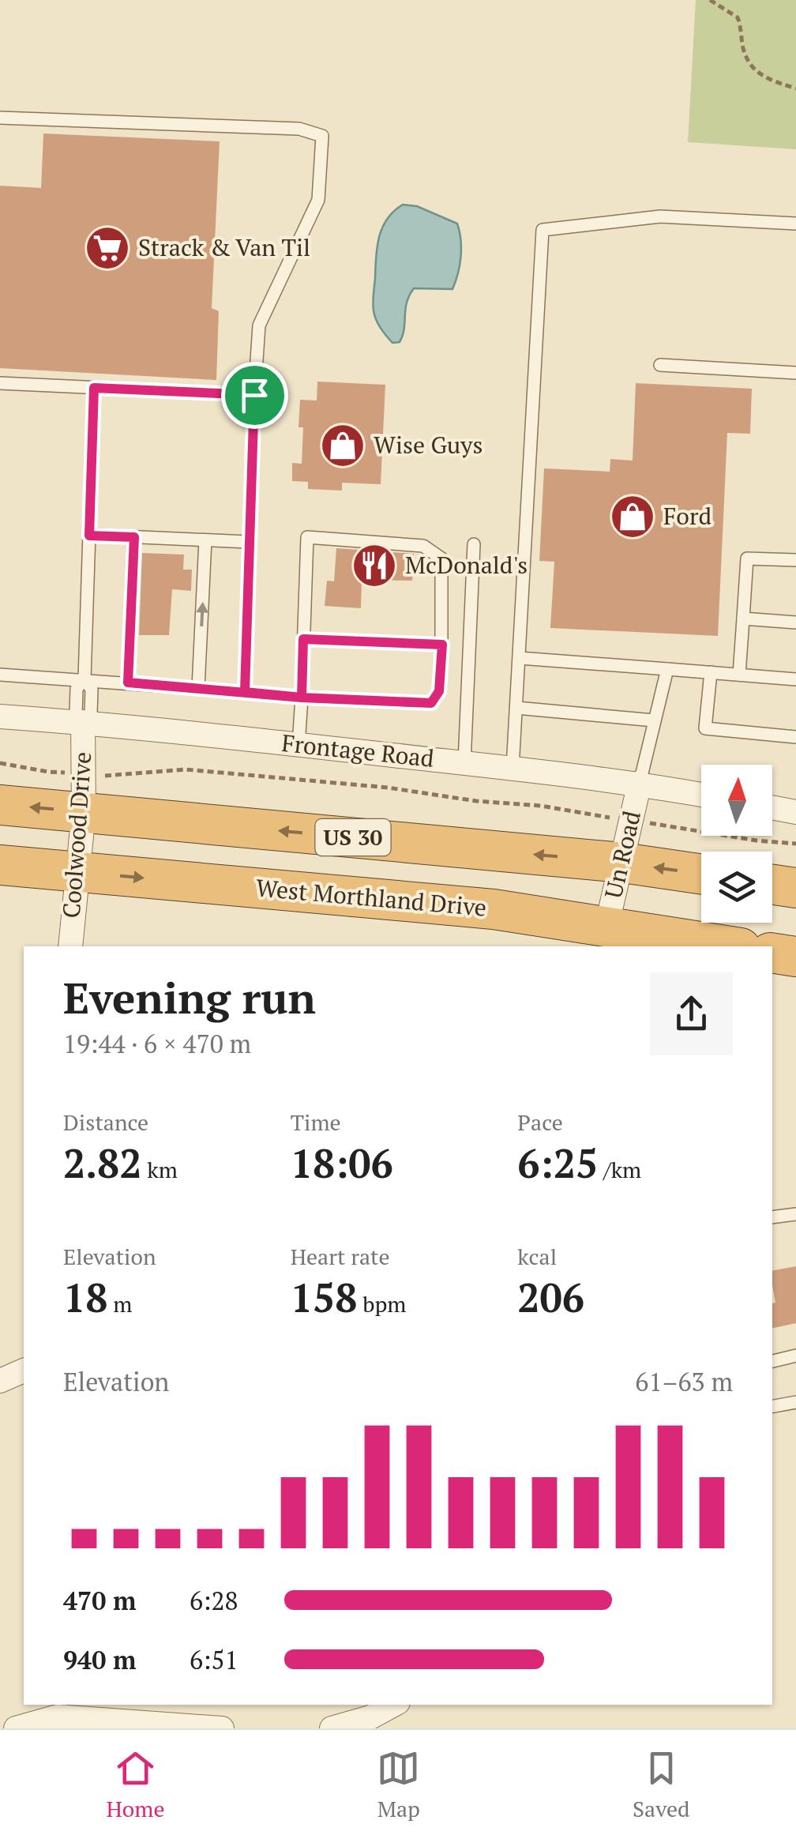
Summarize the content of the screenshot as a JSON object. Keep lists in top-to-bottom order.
{
  "streets": {
    "highway": ["US 30", "West Morthland Drive"],
    "street": ["Frontage Road", "Coolwood Drive", "Un Road"]
  },
  "crossings": [
    ["Frontage Road", "Coolwood Drive"],
    ["Frontage Road", "Un Road"],
    ["Coolwood Drive", "US 30"],
    ["Coolwood Drive", "West Morthland Drive"],
    ["US 30", "Un Road"],
    ["Un Road", "West Morthland Drive"]
  ],
  "places": {
    "supermarket": ["Strack & Van Til"],
    "shop": ["Wise Guys", "Ford"],
    "restaurant": ["McDonald's"]
  },
  "north": "top",
  "page": {
    "heading": ["Evening run", "19:44 · 6 × 470 m"],
    "stats": [
      ["Distance", "2.82 km"],
      ["Time", "18:06"],
      ["Pace", "6:25 /km"],
      ["Elevation", "18 m"],
      ["Heart rate", "158 bpm"],
      ["kcal", "206"]
    ],
    "chart": ["Elevation", "61–63 m"],
    "list": [
      {
        "name": "470 m",
        "note": "6:28"
      },
      {
        "name": "940 m",
        "note": "6:51"
      }
    ],
    "tabs": ["Home", "Map", "Saved"]
  }
}
